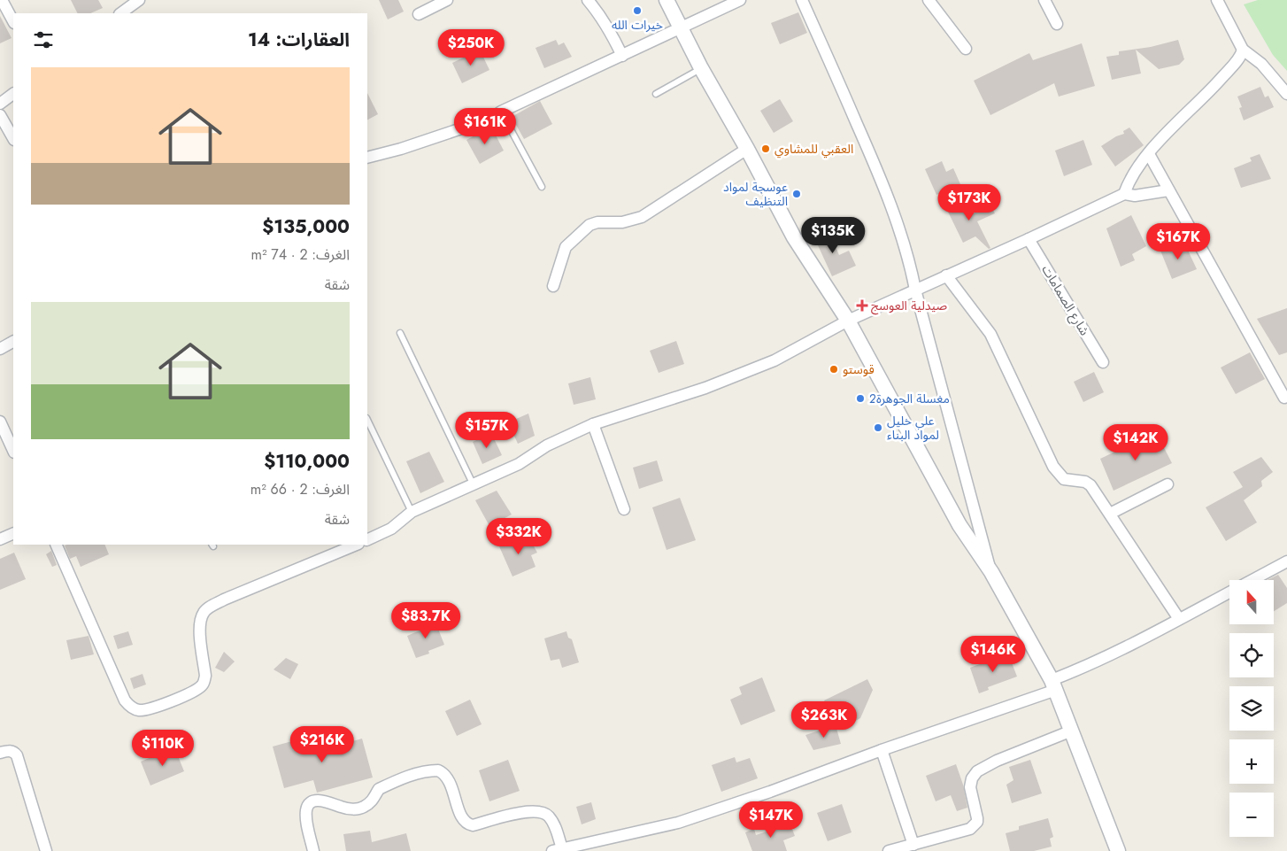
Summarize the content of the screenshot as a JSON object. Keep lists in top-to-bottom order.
{
  "streets": {
    "street": ["شارع الصمامات"]
  },
  "places": {
    "other": [
      "خيرات الله",
      "العقبي للمشاوي",
      "عوسجة لمواد التنظيف",
      "قوستو",
      "مغسلة الجوهرة2",
      "علي خليل لمواد البناء"
    ],
    "health": ["صيدلية العوسج"]
  },
  "north": "top",
  "page": {
    "heading": "العقارات: 14",
    "price": [
      "$250K",
      "$161K",
      "$173K",
      "$135K",
      "$167K",
      "$157K",
      "$142K",
      "$332K",
      "$83.7K",
      "$146K",
      "$263K",
      "$216K",
      "$110K",
      "$147K"
    ],
    "list": [
      {
        "name": "$135,000",
        "note": "الغرف: 2 · 74 m² · شقة"
      },
      {
        "name": "$110,000",
        "note": "الغرف: 2 · 66 m² · شقة"
      }
    ],
    "map_buttons": ["+", "−"]
  }
}
